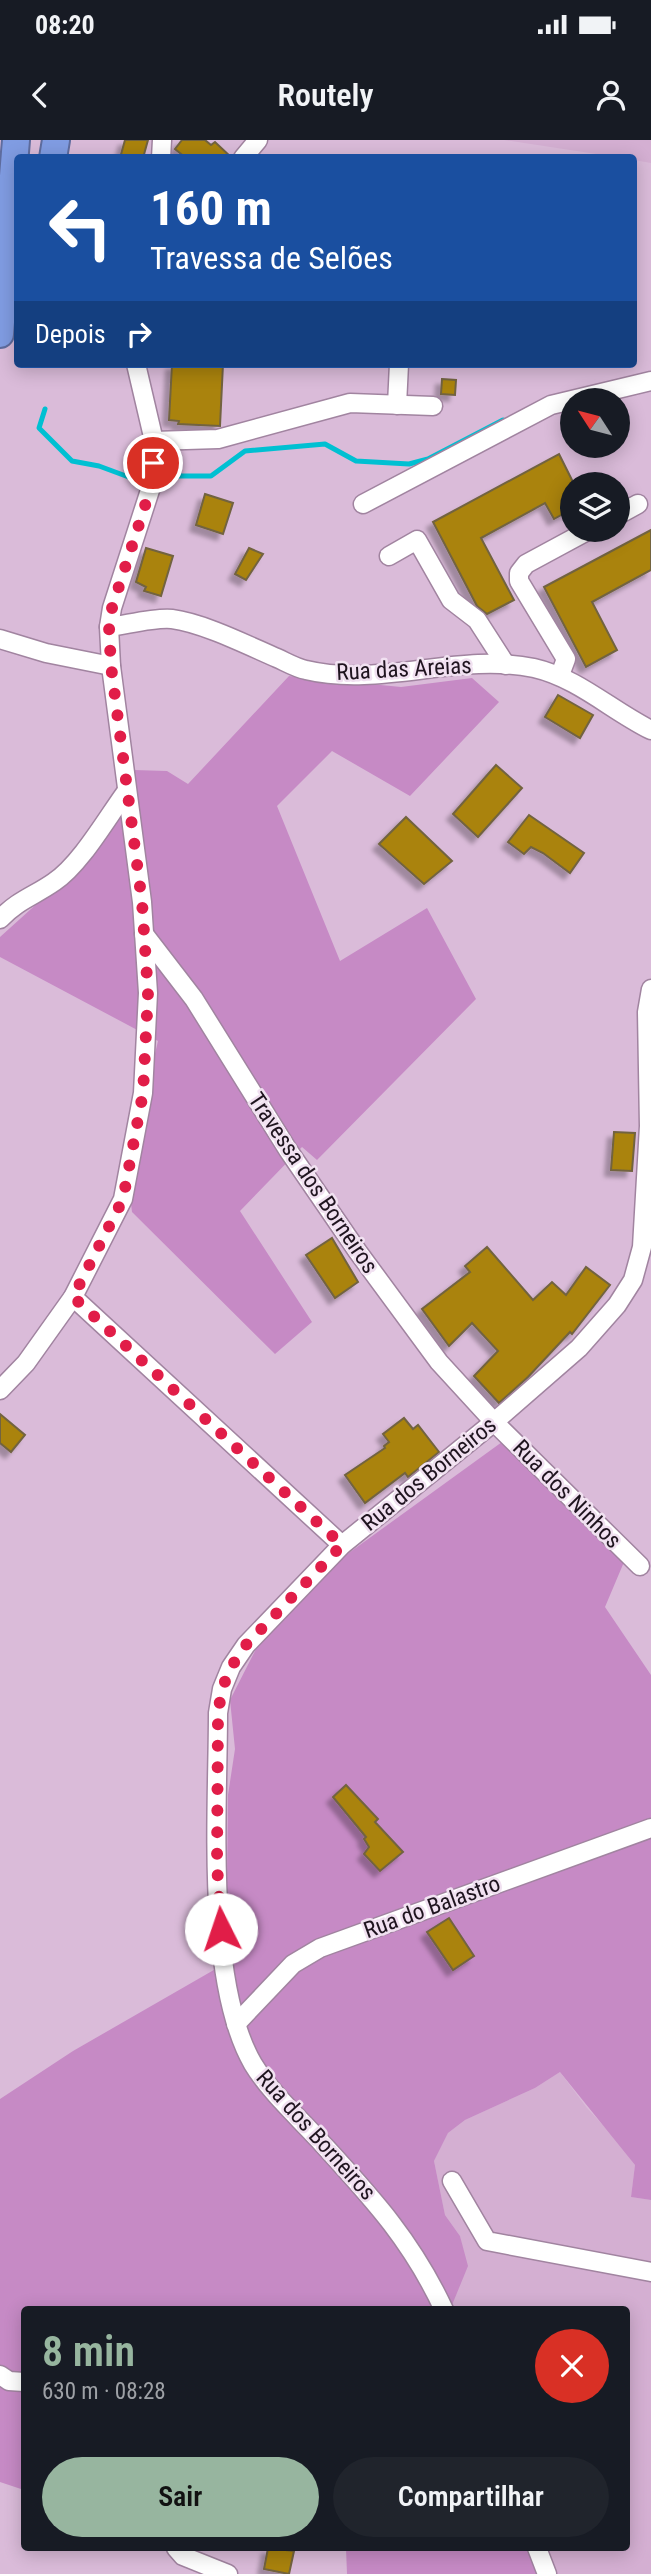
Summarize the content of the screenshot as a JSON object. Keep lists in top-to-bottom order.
{
  "streets": {
    "street": [
      "Rua das Areias",
      "Travessa dos Borneiros",
      "Rua dos Borneiros",
      "Rua dos Ninhos",
      "Rua do Balastro"
    ]
  },
  "crossings": [
    ["Travessa dos Borneiros", "Rua dos Borneiros"],
    ["Travessa dos Borneiros", "Rua dos Ninhos"],
    ["Rua dos Borneiros", "Rua dos Ninhos"],
    ["Rua dos Borneiros", "Rua do Balastro"]
  ],
  "north": "top left",
  "page": {
    "status": "08:20",
    "header": "Routely",
    "turn": ["160 m", "Travessa de Selões"],
    "then": "Depois",
    "heading": ["8 min", "630 m · 08:28"],
    "buttons": ["Sair", "Compartilhar"]
  }
}
